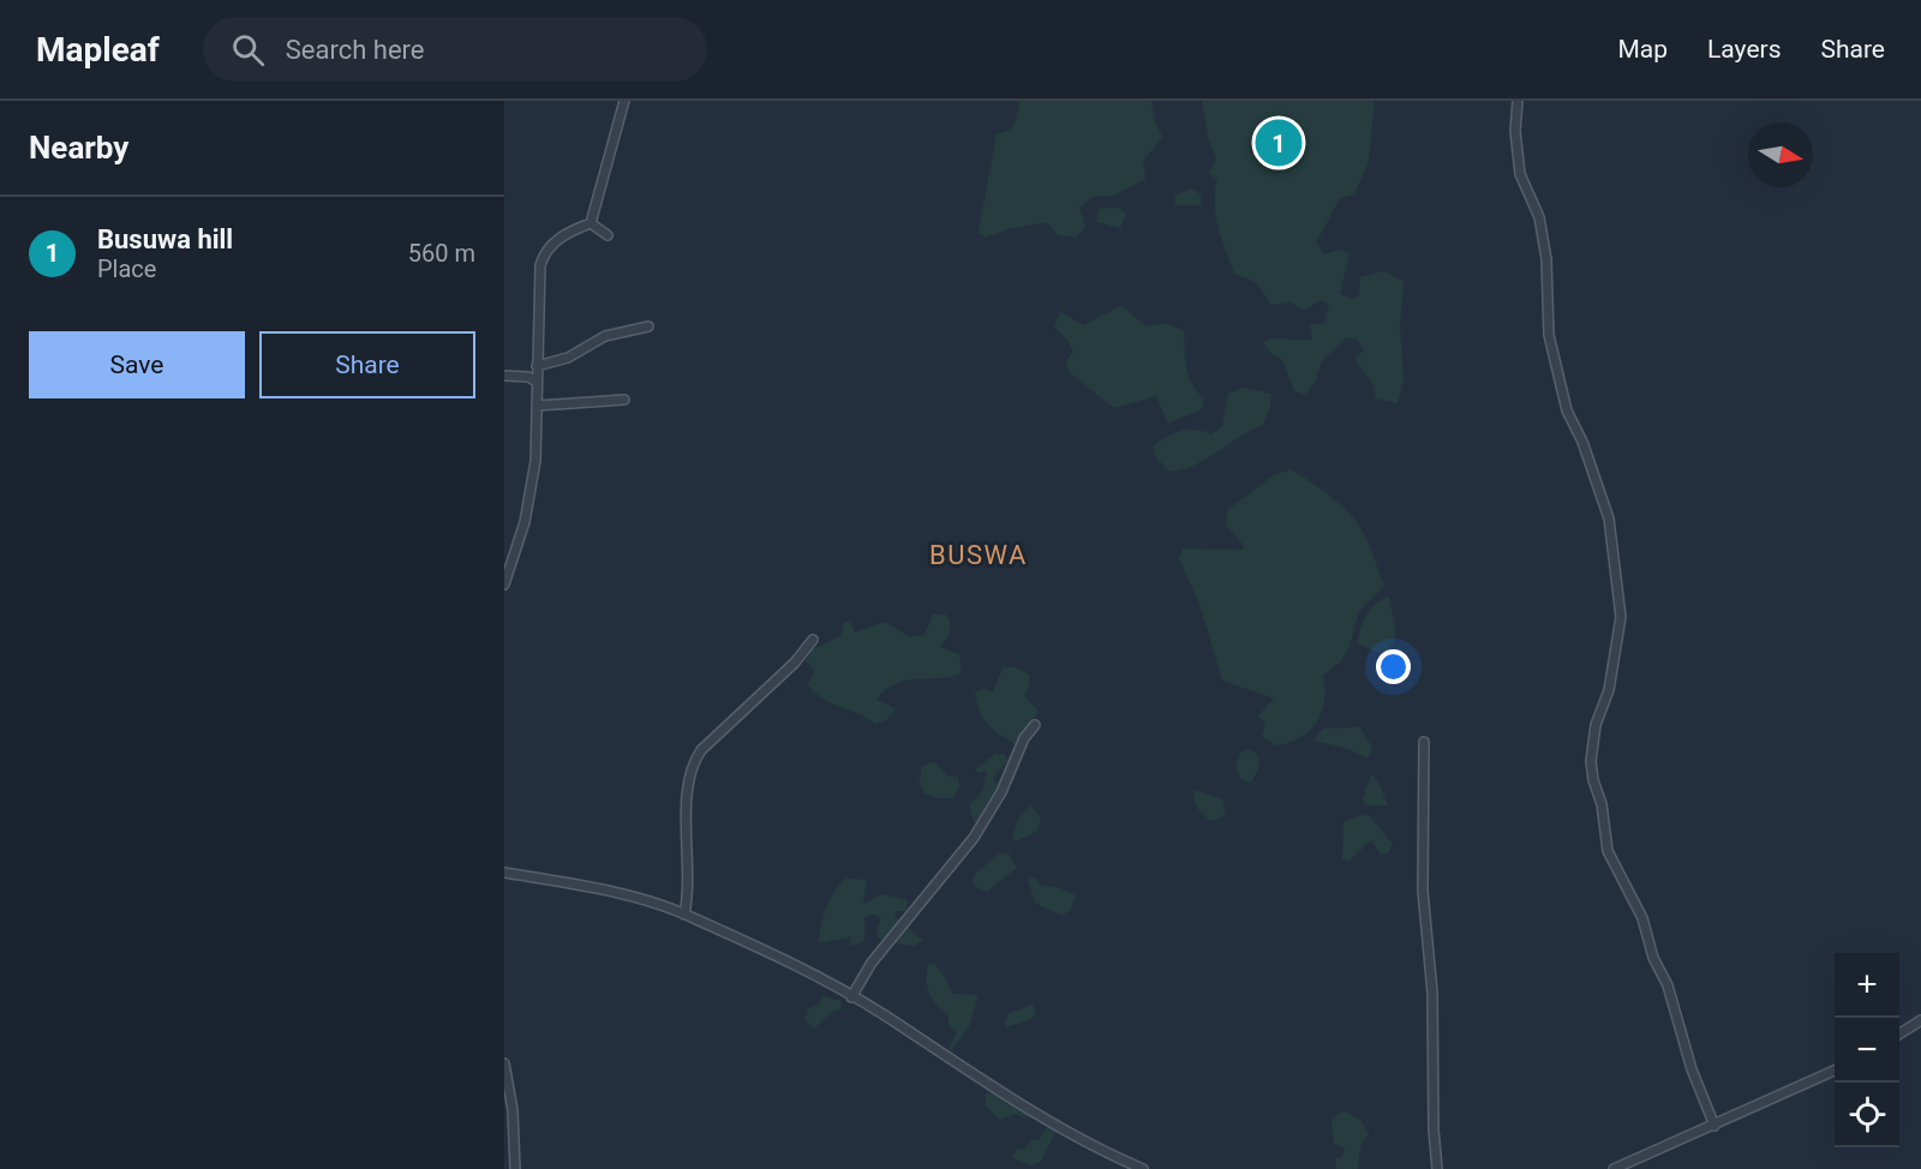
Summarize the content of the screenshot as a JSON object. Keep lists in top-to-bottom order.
{
  "districts": ["BUSWA"],
  "north": "right",
  "page": {
    "header": "Mapleaf",
    "search": "Search here",
    "nav": ["Map", "Layers", "Share"],
    "heading": "Nearby",
    "pins": "1",
    "list": [
      {
        "mark": "1",
        "name": "Busuwa hill",
        "note": "Place",
        "value": "560 m"
      }
    ],
    "buttons": ["Save", "Share"],
    "map_buttons": ["+", "−"]
  }
}
